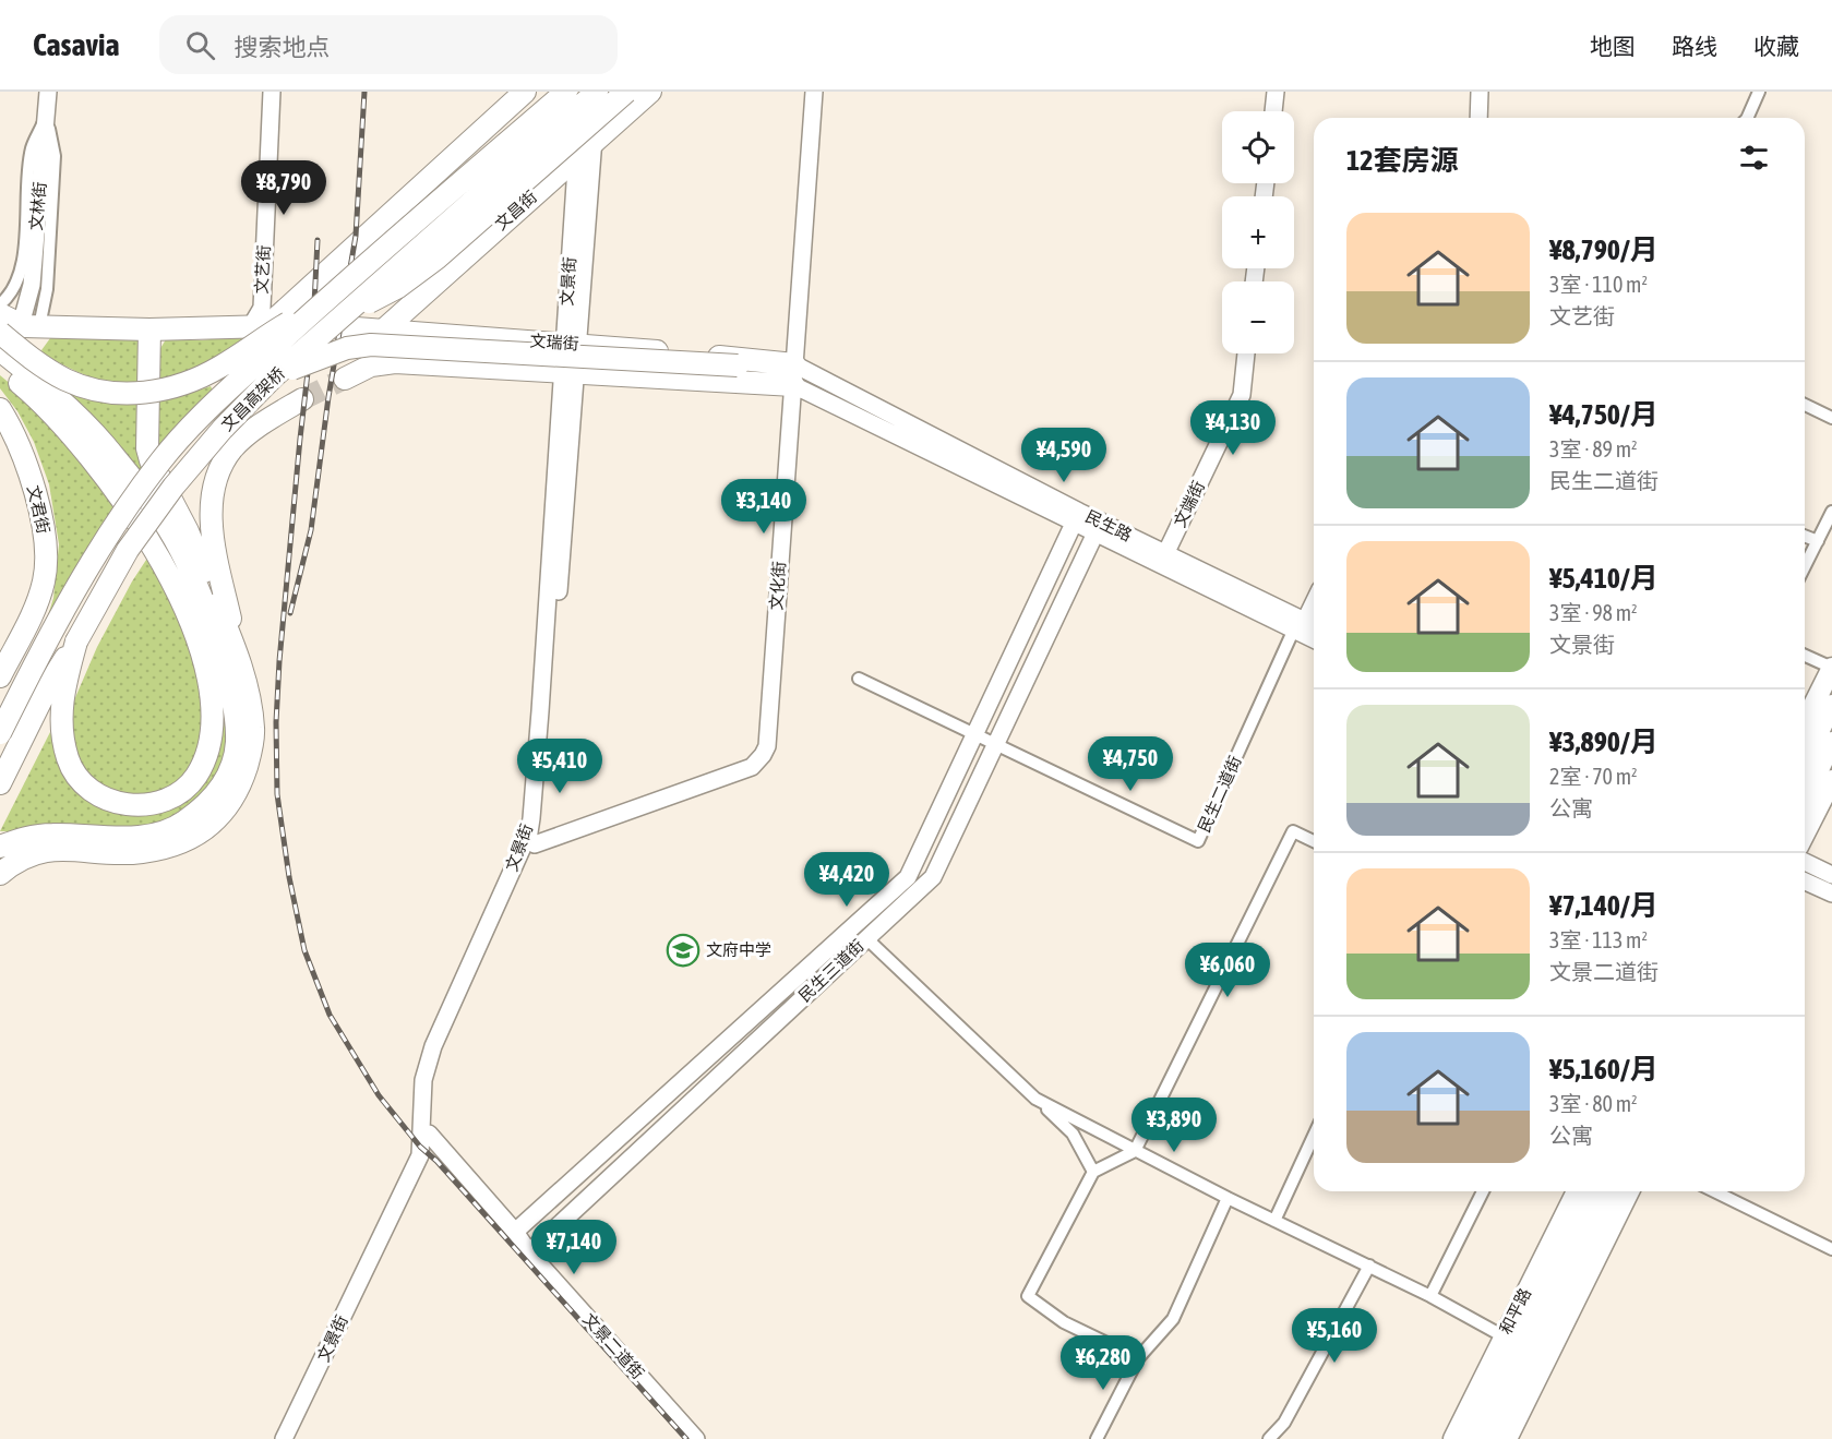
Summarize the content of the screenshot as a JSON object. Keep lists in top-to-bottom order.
{
  "streets": {
    "highway": [
      "文昌街",
      "文瑞街",
      "文昌高架桥",
      "文君街"
    ],
    "main road": ["和平路"],
    "street": [
      "文林街",
      "文艺街",
      "文景街",
      "文端街",
      "民生路",
      "文化街",
      "民生二道街",
      "民生三道街",
      "文景二道街"
    ]
  },
  "crossings": [
    ["文昌街", "文景街"],
    ["文昌街", "文瑞街"],
    ["文艺街", "文瑞街"],
    ["文景街", "文瑞街"],
    ["文景街", "文昌高架桥"],
    ["文景街", "文化街"],
    ["文景街", "文景二道街"],
    ["文瑞街", "民生路"],
    ["文瑞街", "文化街"],
    ["文端街", "民生路"],
    ["民生路", "文化街"],
    ["民生路", "民生二道街"],
    ["民生路", "民生三道街"],
    ["民生二道街", "民生三道街"],
    ["民生三道街", "文景二道街"]
  ],
  "places": {
    "school or university": ["文府中学"]
  },
  "page": {
    "header": "Casavia",
    "search": "搜索地点",
    "nav": ["地图", "路线", "收藏"],
    "map_buttons": ["+", "−"],
    "heading": "12套房源",
    "price": [
      "¥8,790",
      "¥4,130",
      "¥4,590",
      "¥3,140",
      "¥4,750",
      "¥5,410",
      "¥4,420",
      "¥6,060",
      "¥3,890",
      "¥7,140",
      "¥5,160",
      "¥6,280"
    ],
    "list": [
      {
        "name": "¥8,790/月",
        "note": "3室 · 110 m² · 文艺街"
      },
      {
        "name": "¥4,750/月",
        "note": "3室 · 89 m² · 民生二道街"
      },
      {
        "name": "¥5,410/月",
        "note": "3室 · 98 m² · 文景街"
      },
      {
        "name": "¥3,890/月",
        "note": "2室 · 70 m² · 公寓"
      },
      {
        "name": "¥7,140/月",
        "note": "3室 · 113 m² · 文景二道街"
      },
      {
        "name": "¥5,160/月",
        "note": "3室 · 80 m² · 公寓"
      }
    ]
  }
}
